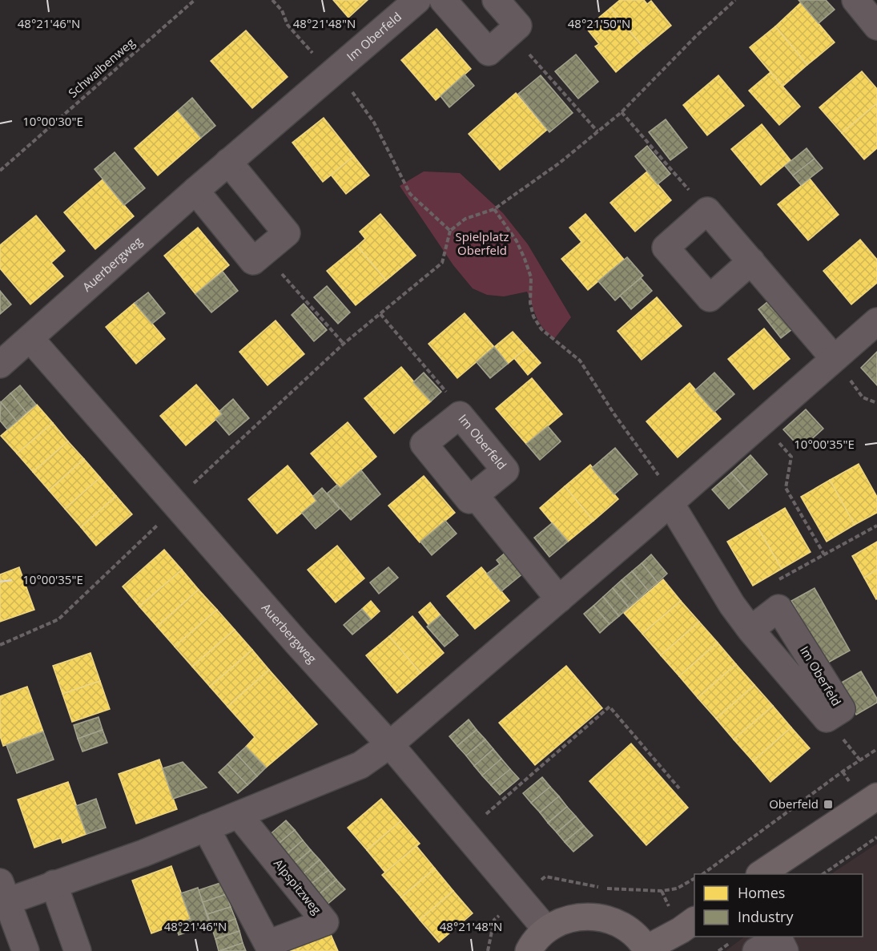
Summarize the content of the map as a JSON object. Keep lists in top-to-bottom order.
{
  "streets": {
    "street": ["Im Oberfeld", "Auerbergweg", "Alpspitzweg"],
    "path": ["Schwalbenweg"]
  },
  "crossings": [
    ["Im Oberfeld", "Auerbergweg"]
  ],
  "parks": ["Spielplatz Oberfeld"],
  "places": {
    "transit": ["Oberfeld"]
  },
  "legend": ["Homes", "Industry"],
  "coordinates": [
    "48°21'46\"N",
    "48°21'48\"N",
    "48°21'50\"N",
    "10°00'30\"E",
    "10°00'35\"E"
  ]
}
